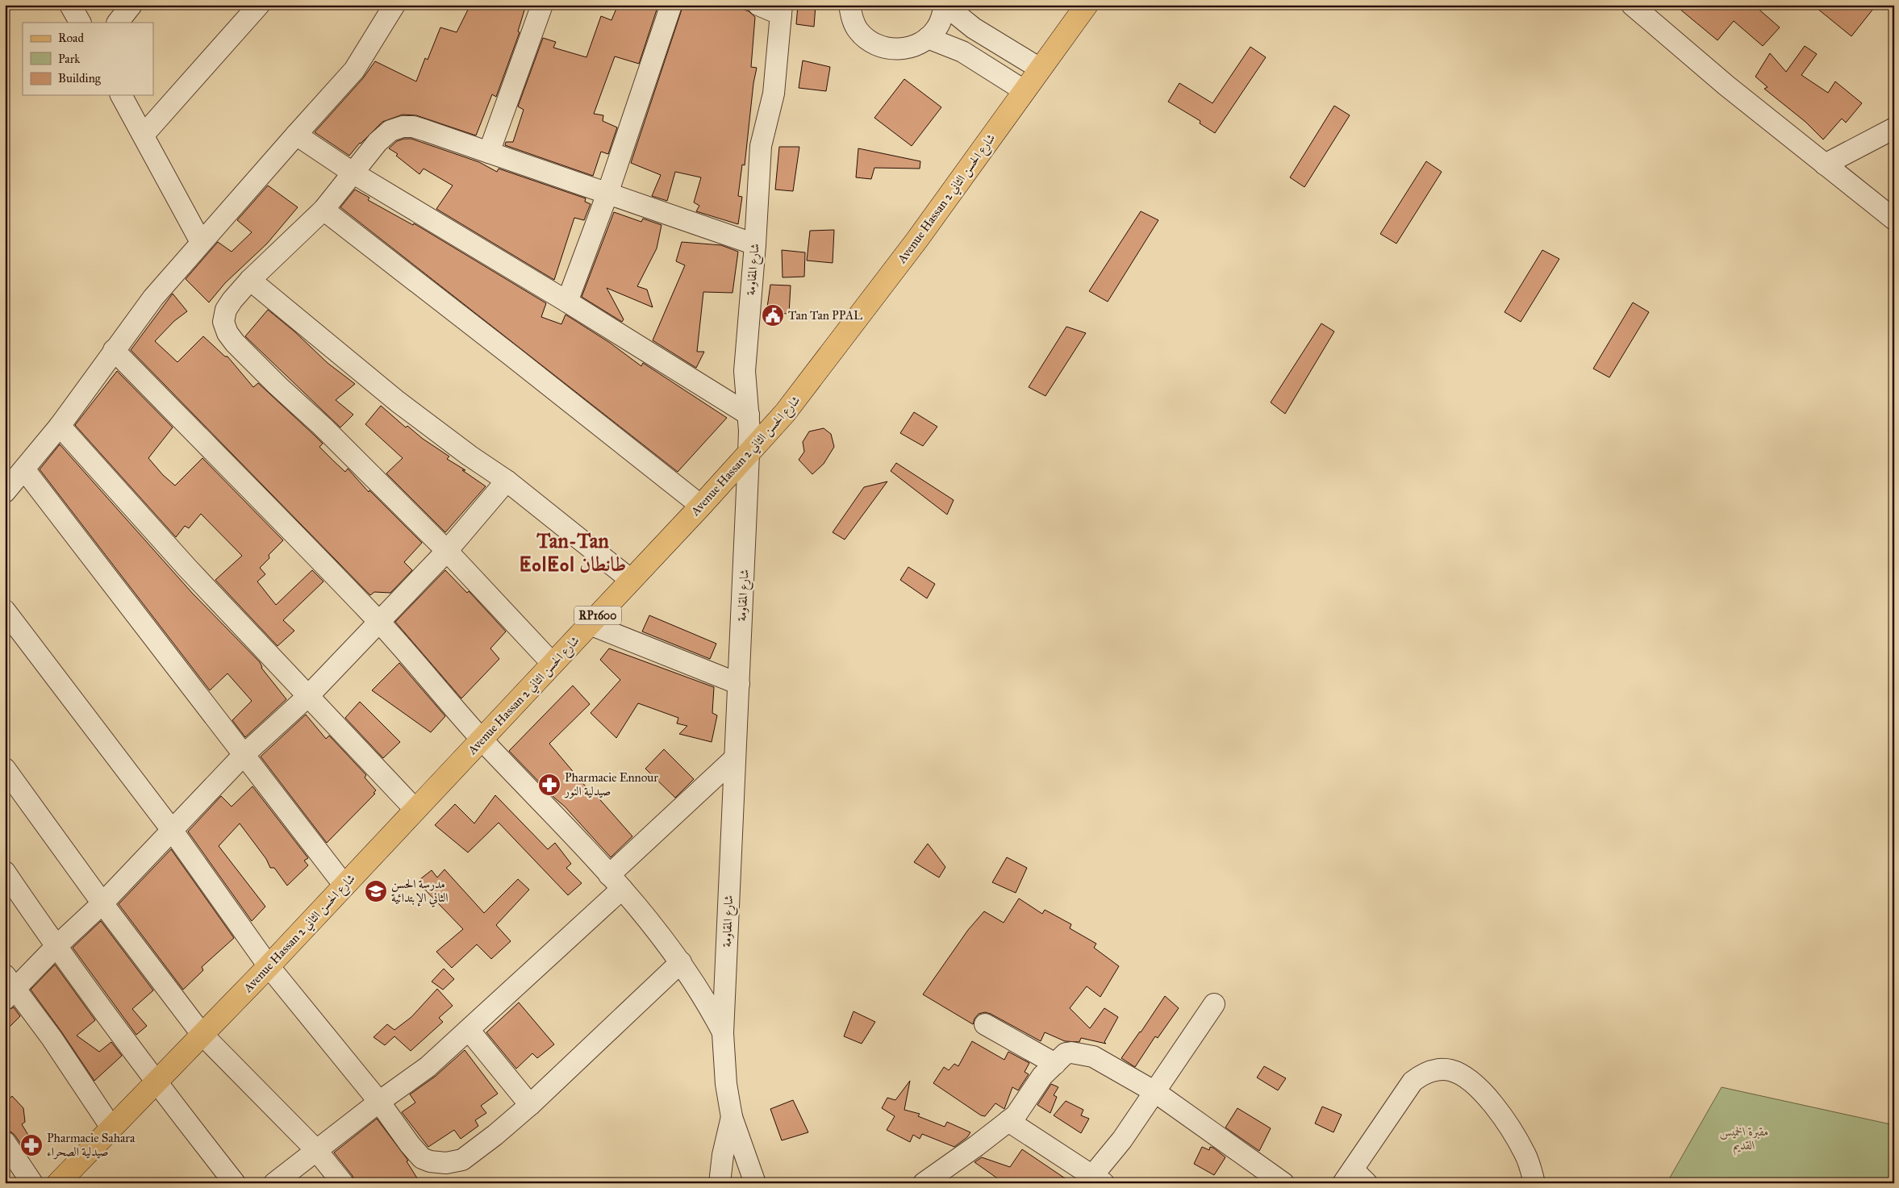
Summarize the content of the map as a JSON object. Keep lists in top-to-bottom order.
{
  "streets": {
    "main road": ["Avenue Hassan 2 شارع الحسن الثاني", "RP1600"],
    "street": ["شارع المقاومة"]
  },
  "crossings": [
    ["Avenue Hassan 2 شارع الحسن الثاني", "شارع المقاومة"]
  ],
  "districts": ["Tan-Tan ⵟⴰⵏⵟⴰⵏ طانطان"],
  "parks": ["مقبرة الخميس القديم"],
  "places": {
    "public building": ["Tan Tan PPAL"],
    "pharmacy": ["Pharmacie Ennour صيدلية النور", "Pharmacie Sahara صيدلية الصحراء"],
    "school or university": ["مدرسة الحسن الثاني الإبتدائية"]
  },
  "legend": ["Road", "Park", "Building"]
}
